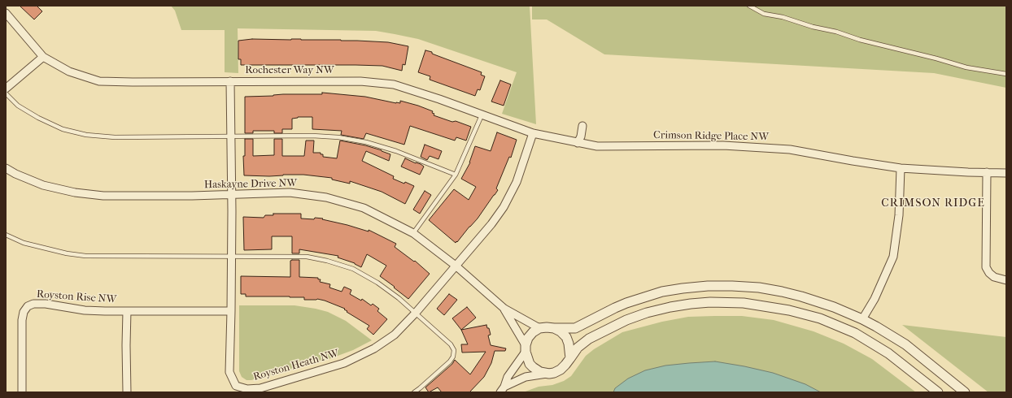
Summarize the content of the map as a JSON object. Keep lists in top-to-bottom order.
{
  "streets": {
    "street": [
      "Rochester Way NW",
      "Crimson Ridge Place NW",
      "Haskayne Drive NW",
      "Royston Rise NW",
      "Royston Heath NW"
    ]
  },
  "crossings": [
    ["Rochester Way NW", "Crimson Ridge Place NW"],
    ["Rochester Way NW", "Royston Heath NW"],
    ["Crimson Ridge Place NW", "Royston Heath NW"],
    ["Haskayne Drive NW", "Royston Heath NW"],
    ["Royston Rise NW", "Royston Heath NW"]
  ],
  "districts": ["CRIMSON RIDGE"]
}
